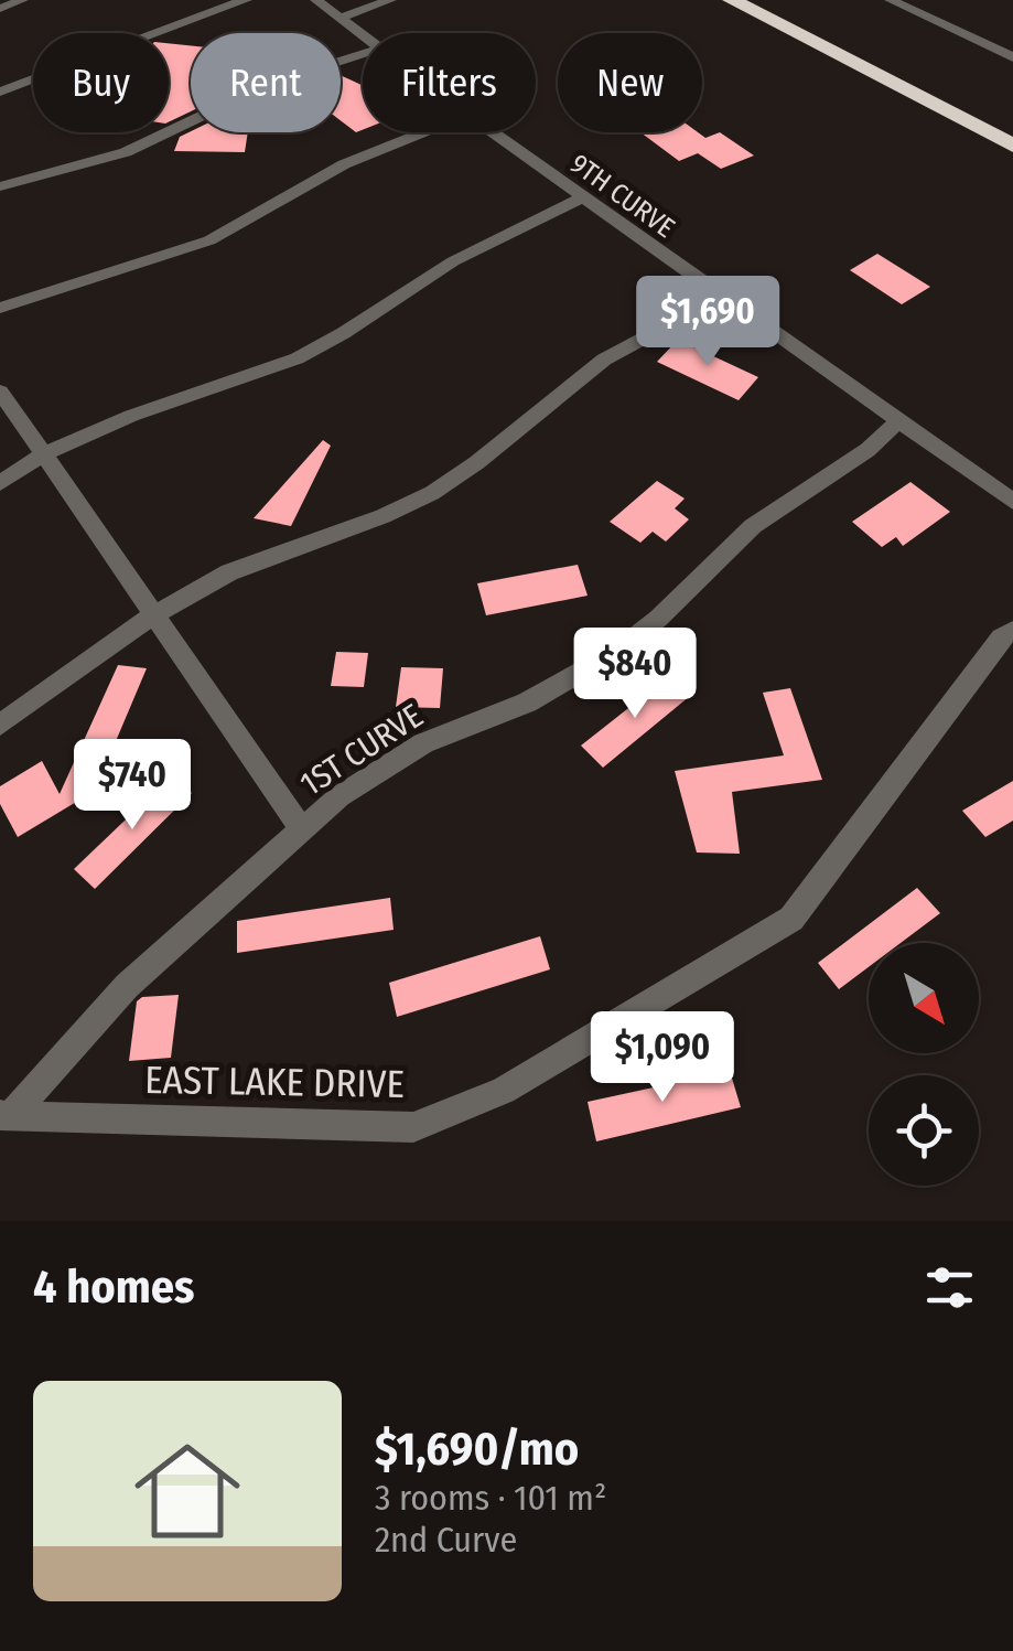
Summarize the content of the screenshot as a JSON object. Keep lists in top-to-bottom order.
{
  "streets": {
    "street": ["9TH CURVE", "1ST CURVE", "EAST LAKE DRIVE"]
  },
  "crossings": [
    ["9TH CURVE", "1ST CURVE"],
    ["1ST CURVE", "EAST LAKE DRIVE"]
  ],
  "north": "bottom right",
  "page": {
    "chip": [
      "Buy",
      "Rent",
      "Filters",
      "New"
    ],
    "price": [
      "$1,690",
      "$840",
      "$740",
      "$1,090"
    ],
    "heading": "4 homes",
    "list": [
      {
        "name": "$1,690/mo",
        "note": "3 rooms · 101 m² · 2nd Curve"
      }
    ]
  }
}
